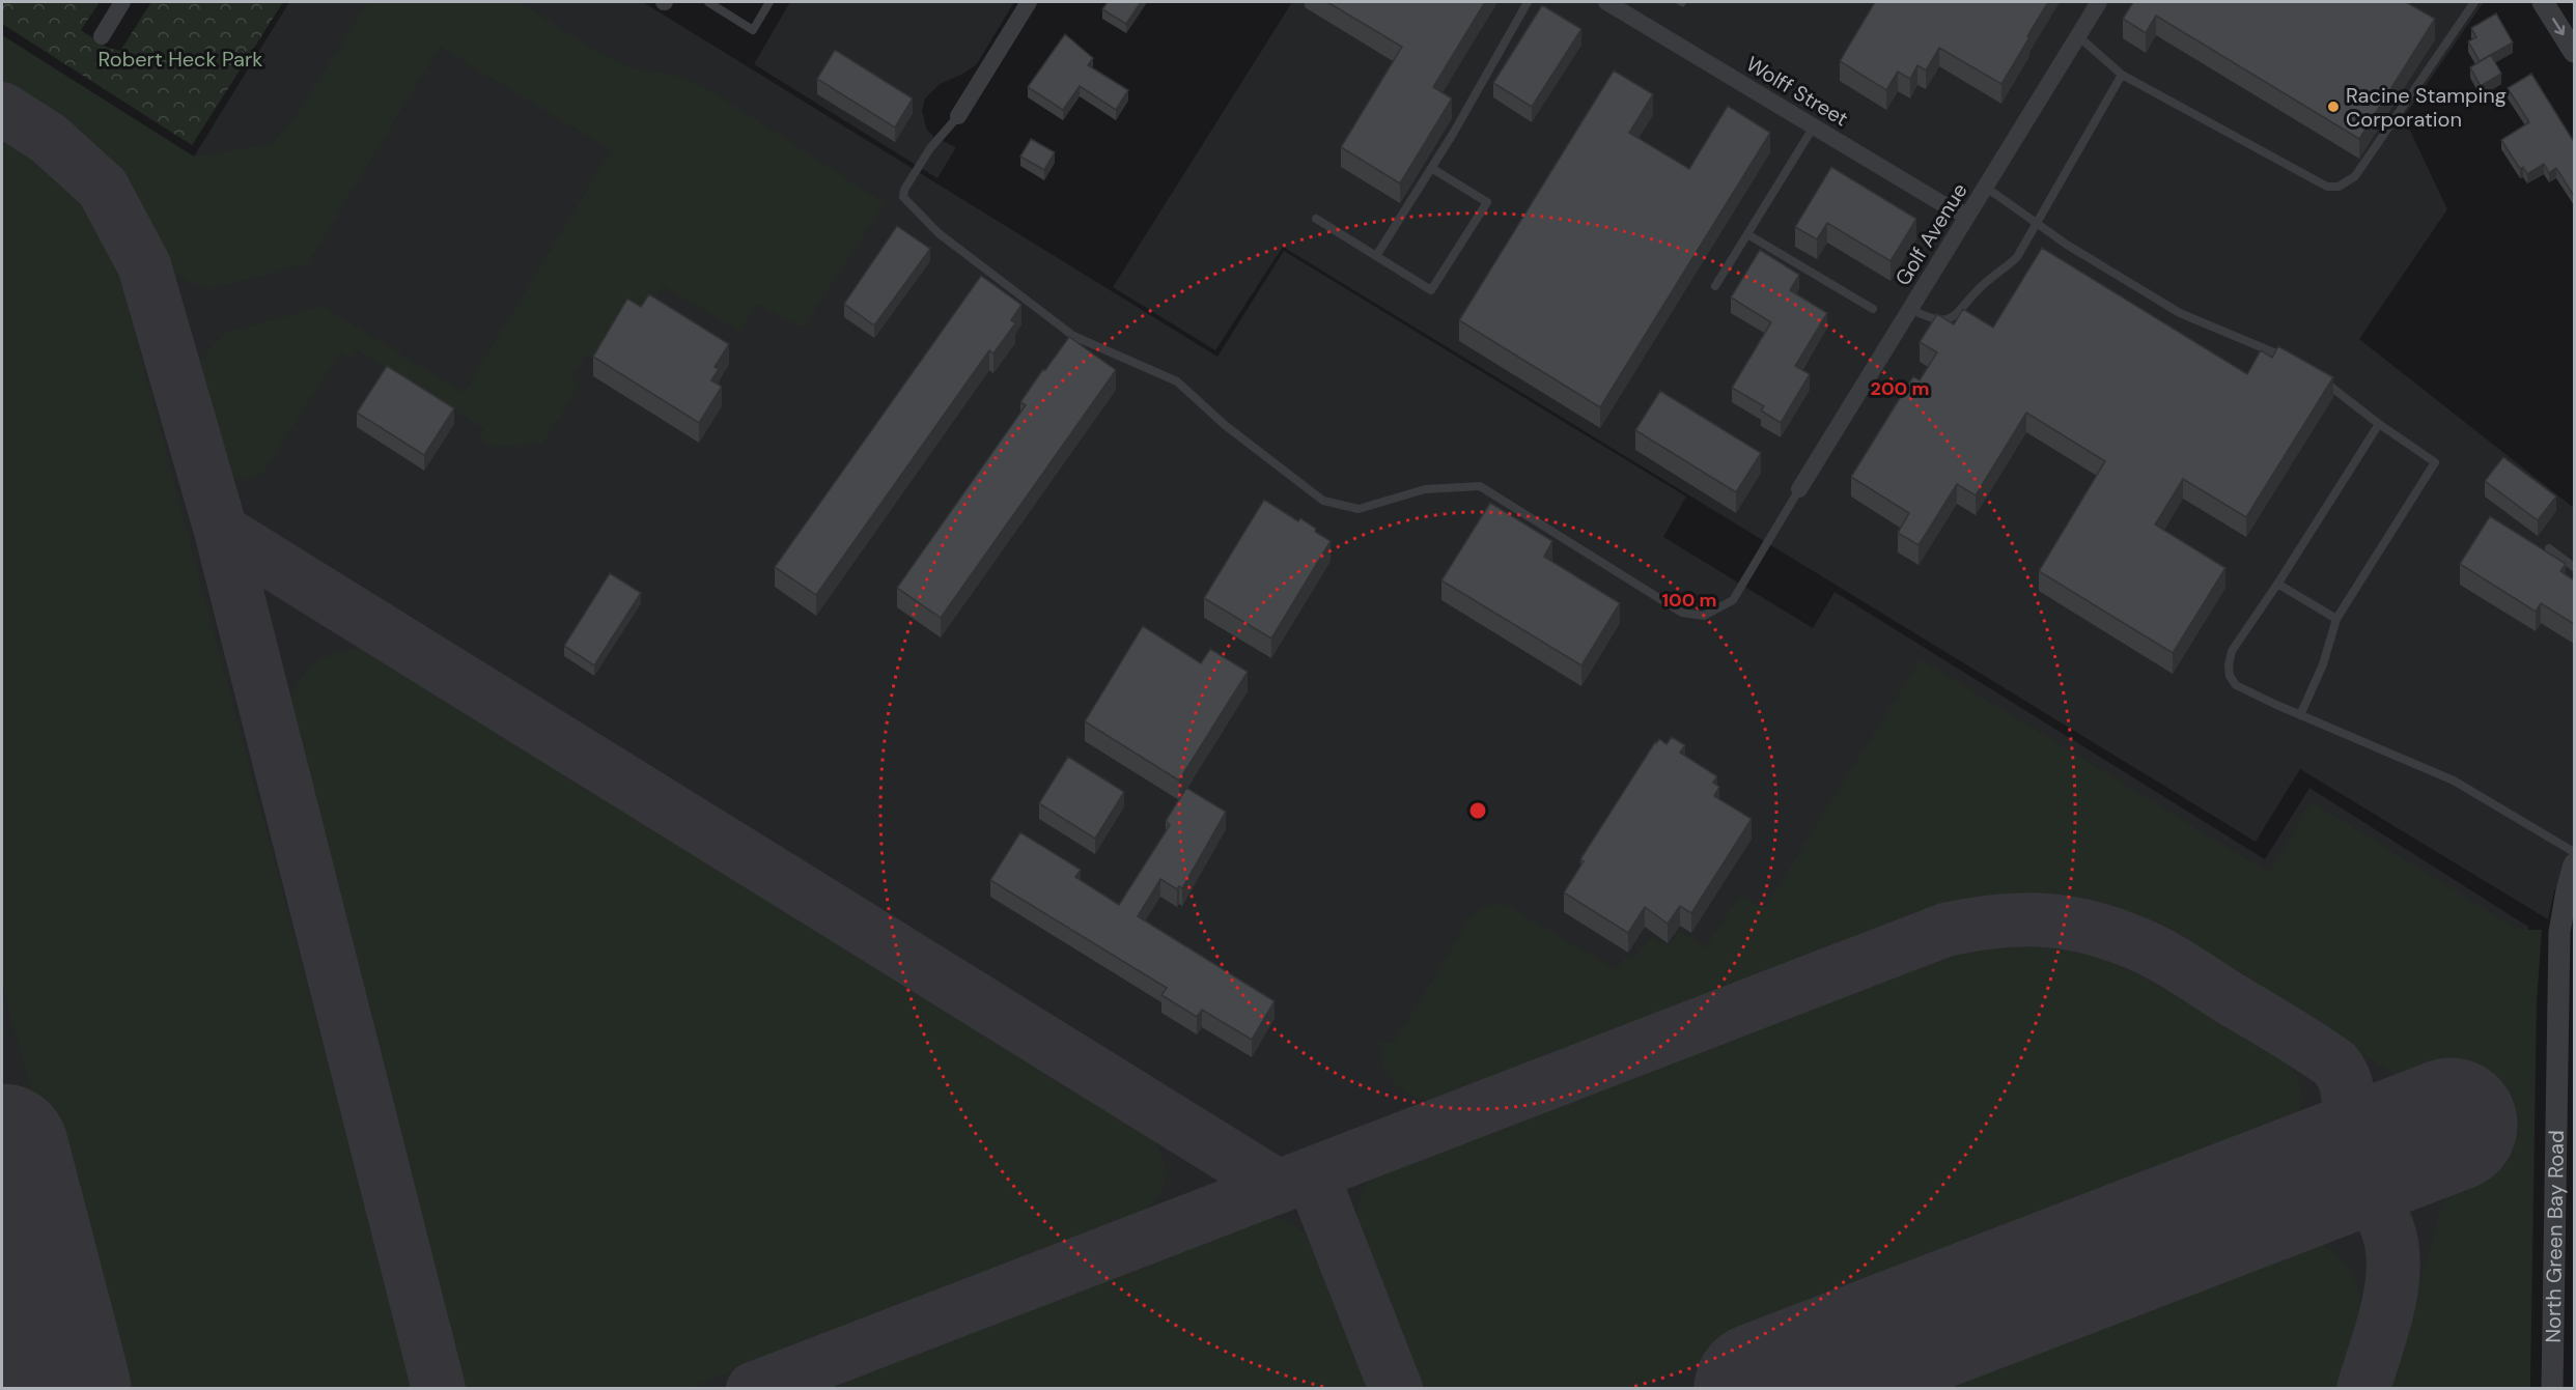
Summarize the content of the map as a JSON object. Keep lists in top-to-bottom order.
{
  "streets": {
    "street": ["Wolff Street", "Golf Avenue", "North Green Bay Road"]
  },
  "crossings": [
    ["Wolff Street", "Golf Avenue"]
  ],
  "parks": ["Robert Heck Park"],
  "places": ["Racine Stamping Corporation"],
  "rings": ["200 m", "100 m"]
}
